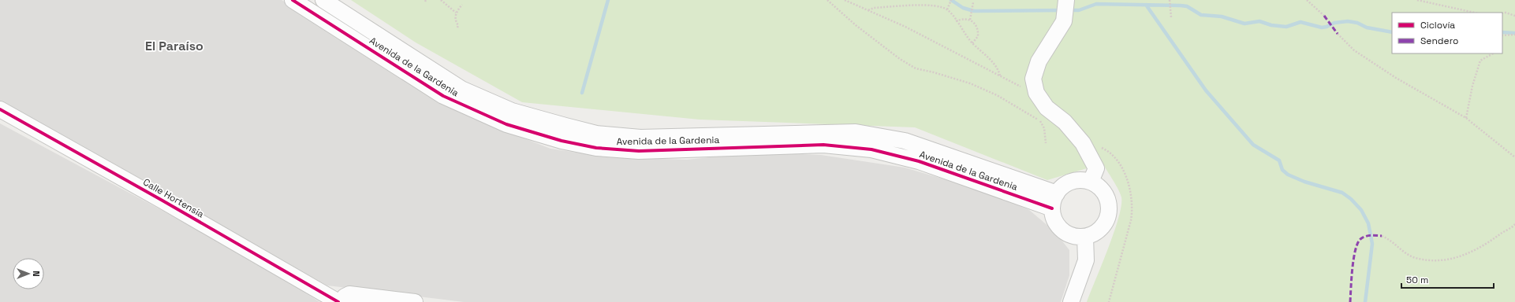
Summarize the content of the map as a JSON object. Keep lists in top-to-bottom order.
{
  "streets": {
    "street": ["Avenida de la Gardenia", "Calle Hortensia"]
  },
  "districts": ["El Paraíso"],
  "legend": ["Ciclovía", "Sendero"],
  "scale_bar": "50 m",
  "north": "right"
}
